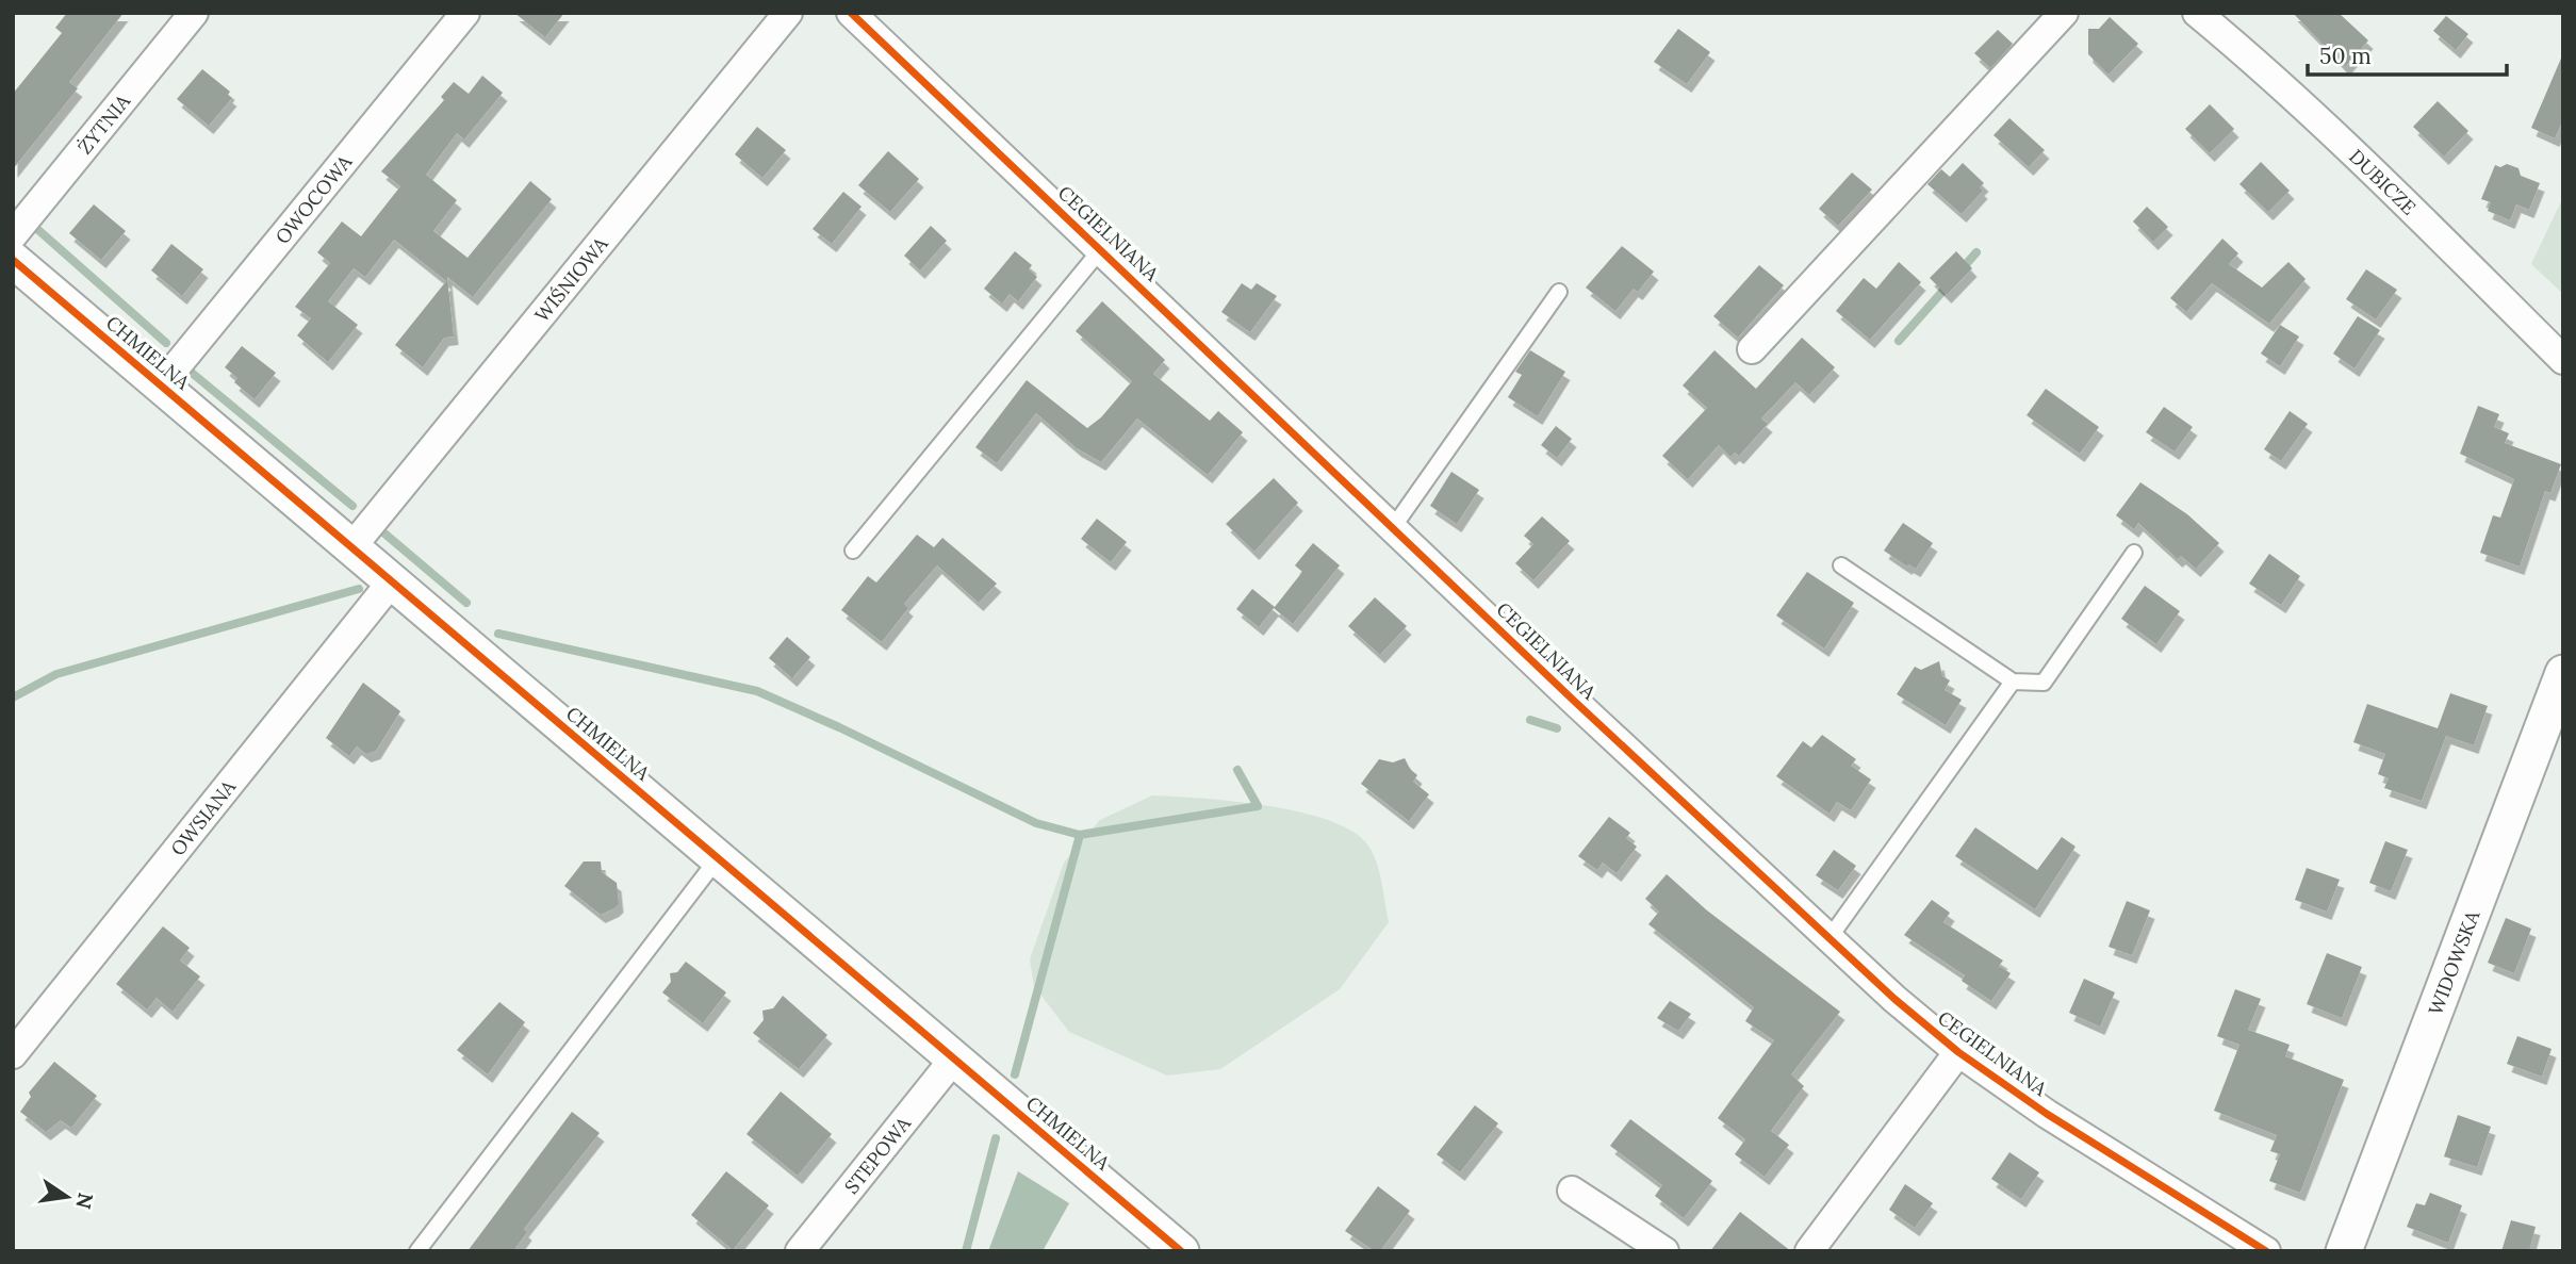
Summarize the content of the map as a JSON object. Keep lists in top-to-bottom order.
{
  "streets": {
    "street": [
      "ŻYTNIA",
      "DUBICZE",
      "OWOCOWA",
      "CEGIELNIANA",
      "WIŚNIOWA",
      "CHMIELNA",
      "OWSIANA",
      "WIDOWSKA",
      "STEPOWA"
    ]
  },
  "crossings": [
    ["OWOCOWA", "CHMIELNA"],
    ["WIŚNIOWA", "CHMIELNA"],
    ["CHMIELNA", "OWSIANA"],
    ["CHMIELNA", "STEPOWA"]
  ],
  "scale_bar": "50 m",
  "north": "right"
}
